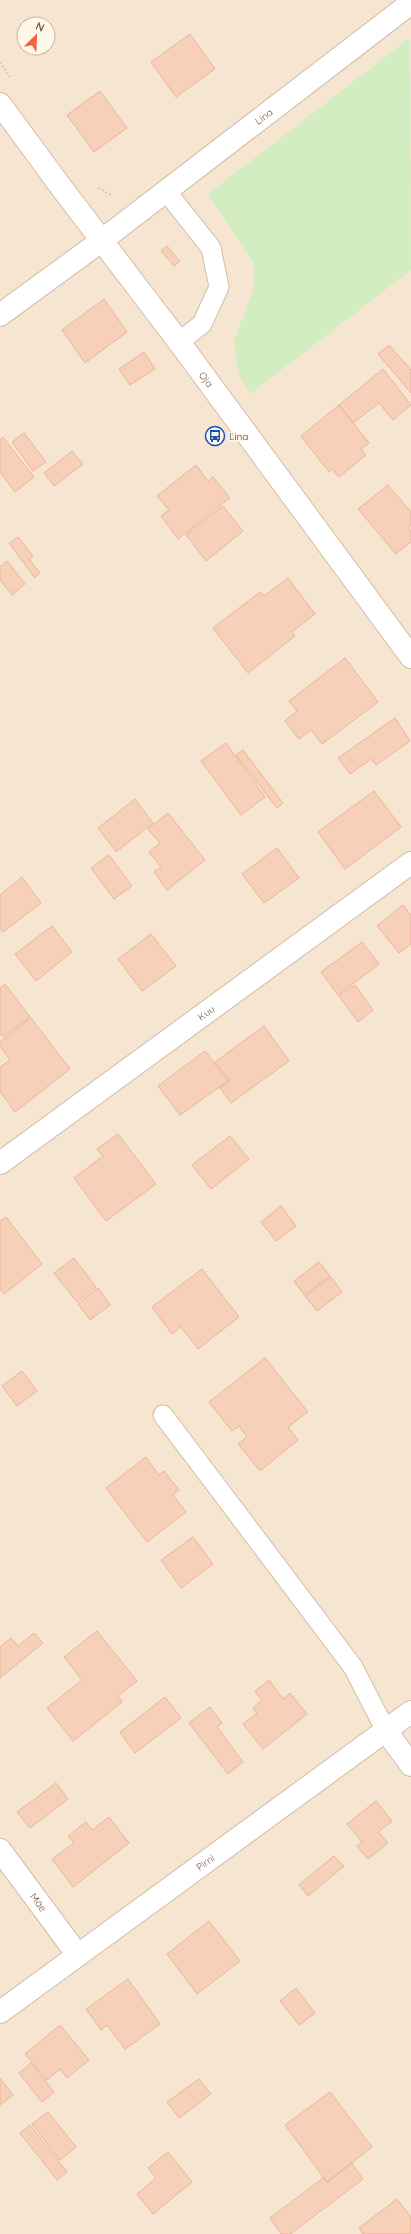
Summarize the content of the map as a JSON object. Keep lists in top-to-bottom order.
{
  "streets": {
    "street": [
      "Lina",
      "Oja",
      "Kuu",
      "Pirni",
      "Mäe"
    ]
  },
  "crossings": [
    ["Lina", "Oja"],
    ["Pirni", "Mäe"]
  ],
  "places": {
    "bus stop": ["Lina"]
  },
  "north": "top right"
}
